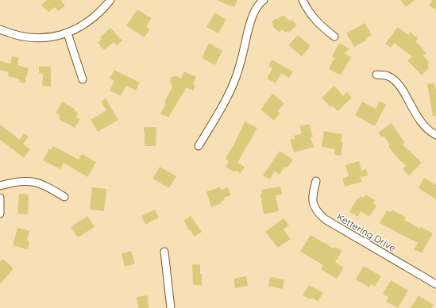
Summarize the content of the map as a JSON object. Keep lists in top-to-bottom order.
{
  "streets": {
    "street": ["Kettering Drive"]
  }
}
